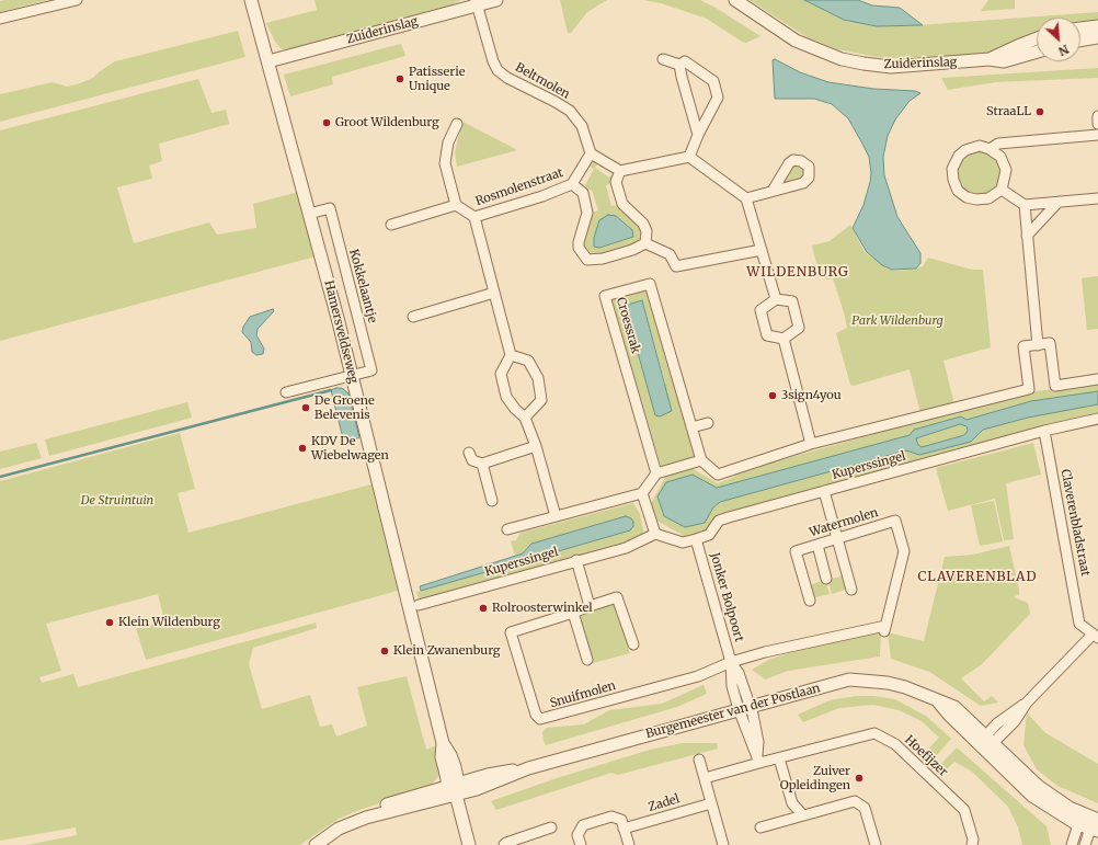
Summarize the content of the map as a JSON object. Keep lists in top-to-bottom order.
{
  "streets": {
    "street": [
      "Zuiderinslag",
      "Beltmolen",
      "Rosmolenstraat",
      "Kokkelaantje",
      "Croessrak",
      "Hamersveldseweg",
      "Kuperssingel",
      "Watermolen",
      "Claverenbladstraat",
      "Jonker Bolpoort",
      "Snuifmolen",
      "Burgemeester van der Postlaan",
      "Hoefijzer",
      "Zadel"
    ]
  },
  "crossings": [
    ["Zuiderinslag", "Beltmolen"],
    ["Zuiderinslag", "Hamersveldseweg"],
    ["Beltmolen", "Rosmolenstraat"],
    ["Kokkelaantje", "Hamersveldseweg"],
    ["Hamersveldseweg", "Burgemeester van der Postlaan"],
    ["Kuperssingel", "Claverenbladstraat"],
    ["Kuperssingel", "Jonker Bolpoort"],
    ["Watermolen", "Jonker Bolpoort"],
    ["Watermolen", "Snuifmolen"],
    ["Jonker Bolpoort", "Snuifmolen"],
    ["Jonker Bolpoort", "Burgemeester van der Postlaan"],
    ["Jonker Bolpoort", "Hoefijzer"]
  ],
  "districts": ["WILDENBURG", "CLAVERENBLAD"],
  "parks": ["Park Wildenburg", "De Struintuin"],
  "places": [
    "Patisserie Unique",
    "StraaLL",
    "Groot Wildenburg",
    "3sign4you",
    "De Groene Belevenis",
    "KDV De Wiebelwagen",
    "Rolroosterwinkel",
    "Klein Wildenburg",
    "Klein Zwanenburg",
    "Zuiver Opleidingen"
  ],
  "north": "bottom right"
}
